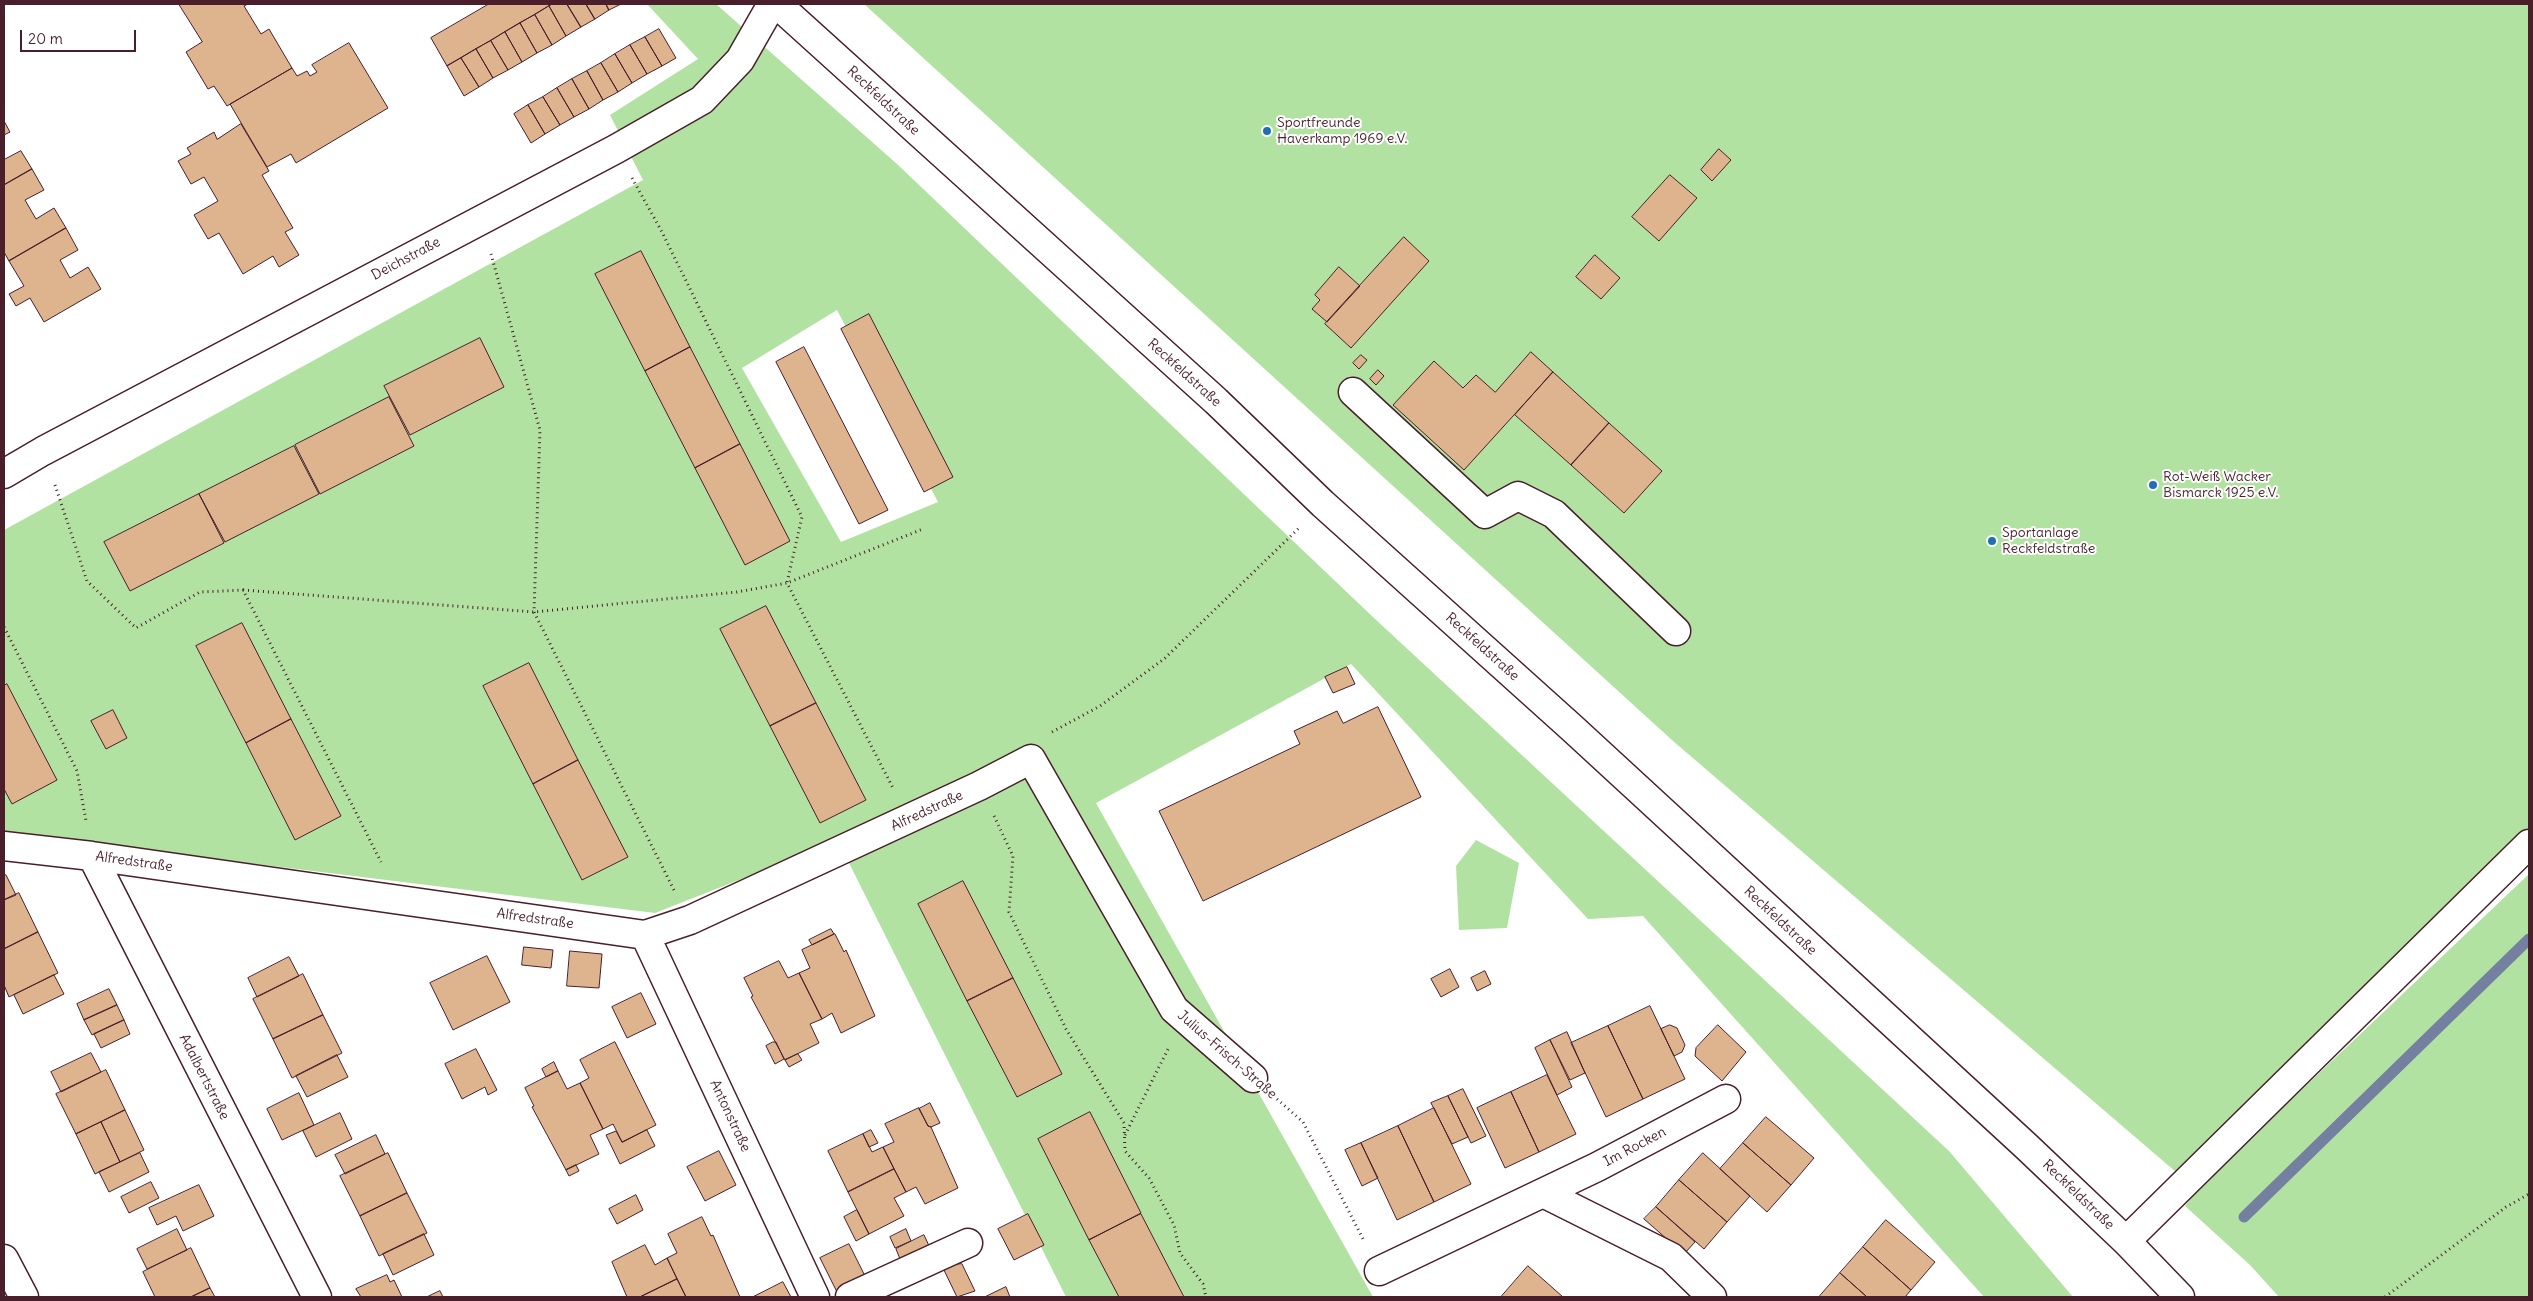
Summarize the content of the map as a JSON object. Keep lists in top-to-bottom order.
{
  "streets": {
    "street": [
      "Reckfeldstraße",
      "Deichstraße",
      "Alfredstraße",
      "Julius-Frisch-Straße",
      "Adalbertstraße",
      "Antonstraße",
      "Im Rocken"
    ]
  },
  "crossings": [
    ["Alfredstraße", "Julius-Frisch-Straße"],
    ["Alfredstraße", "Adalbertstraße"],
    ["Alfredstraße", "Antonstraße"],
    ["Julius-Frisch-Straße", "Im Rocken"]
  ],
  "places": ["Sportfreunde Haverkamp 1969 e.V.", "Rot-Weiß Wacker Bismarck 1925 e.V.", "Sportanlage Reckfeldstraße"],
  "scale_bar": "20 m"
}
